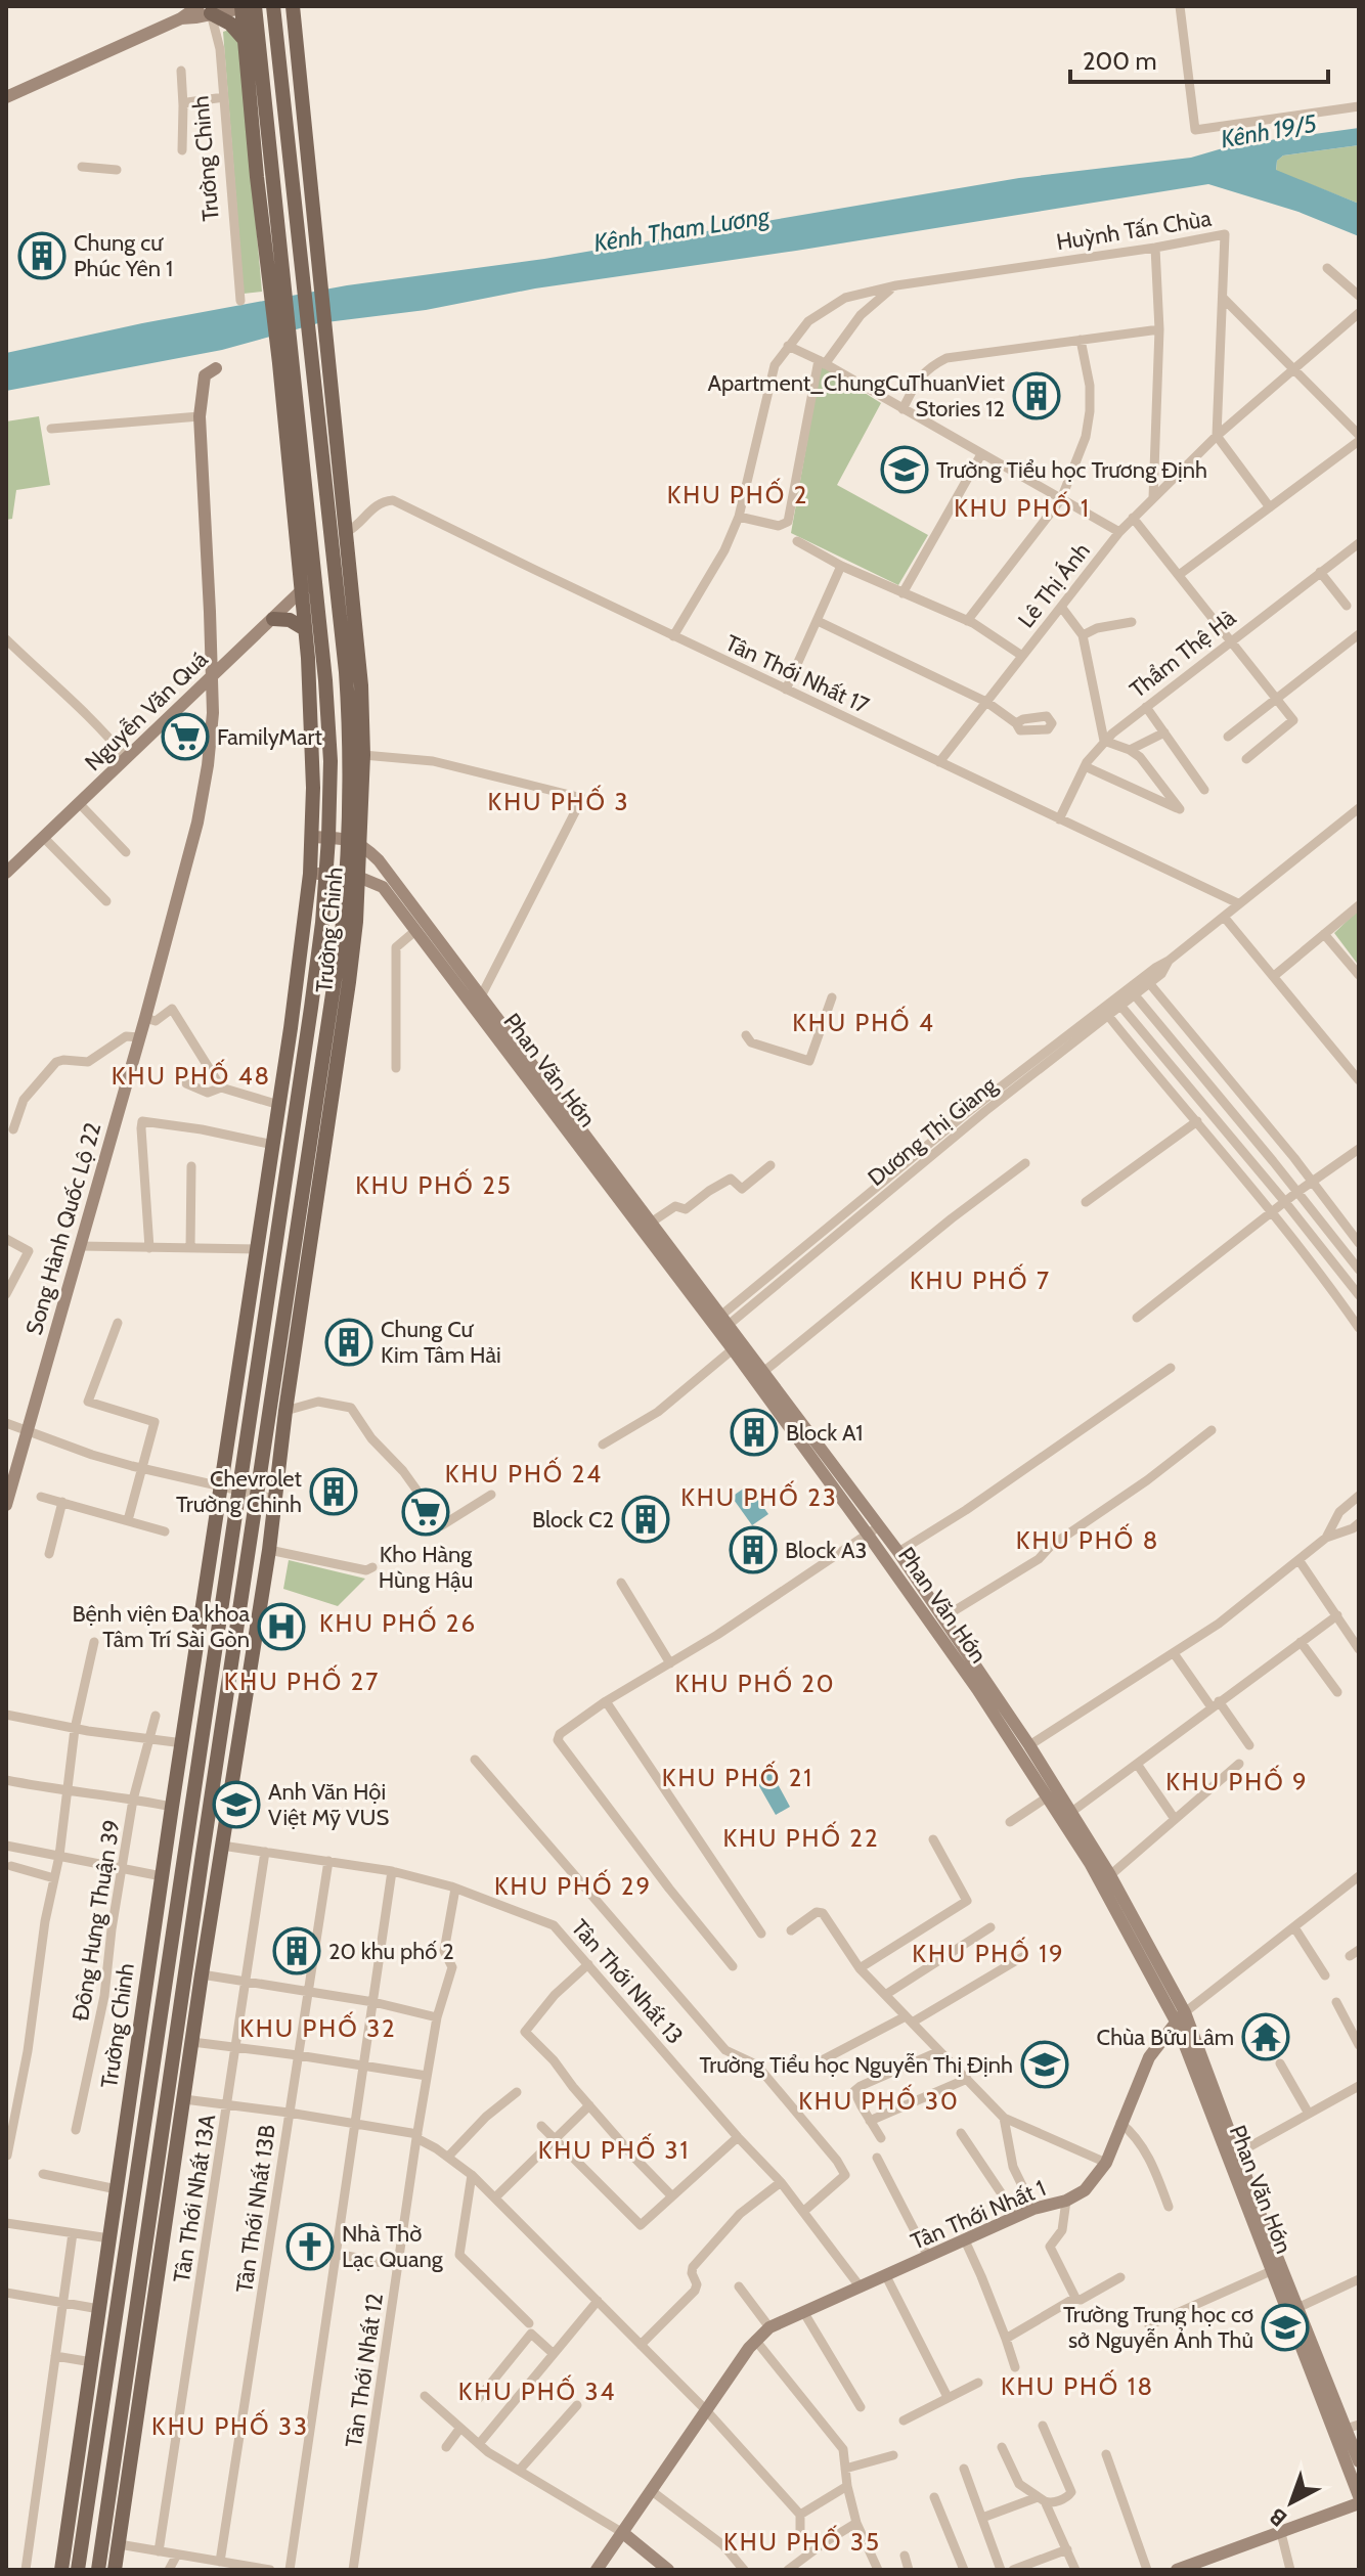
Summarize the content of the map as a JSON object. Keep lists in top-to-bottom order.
{
  "streets": {
    "main road": [
      "Trường Chinh",
      "Nguyễn Văn Quá",
      "Phan Văn Hớn",
      "Song Hành Quốc Lộ 22",
      "Tân Thới Nhất 1"
    ],
    "street": [
      "Huỳnh Tấn Chùa",
      "Lê Thị Ánh",
      "Thẩm Thệ Hà",
      "Tân Thới Nhất 17",
      "Dương Thị Giang",
      "Đông Hưng Thuận 39",
      "Tân Thới Nhất 13",
      "Tân Thới Nhất 13A",
      "Tân Thới Nhất 13B",
      "Tân Thới Nhất 12"
    ]
  },
  "crossings": [
    ["Trường Chinh", "Tân Thới Nhất 17"],
    ["Trường Chinh", "Nguyễn Văn Quá"],
    ["Trường Chinh", "Phan Văn Hớn"],
    ["Trường Chinh", "Tân Thới Nhất 13"],
    ["Huỳnh Tấn Chùa", "Lê Thị Ánh"],
    ["Huỳnh Tấn Chùa", "Tân Thới Nhất 17"],
    ["Lê Thị Ánh", "Tân Thới Nhất 17"],
    ["Thẩm Thệ Hà", "Tân Thới Nhất 17"],
    ["Tân Thới Nhất 17", "Dương Thị Giang"],
    ["Nguyễn Văn Quá", "Song Hành Quốc Lộ 22"],
    ["Phan Văn Hớn", "Dương Thị Giang"],
    ["Phan Văn Hớn", "Tân Thới Nhất 1"],
    ["Tân Thới Nhất 13", "Tân Thới Nhất 13A"],
    ["Tân Thới Nhất 13", "Tân Thới Nhất 13B"],
    ["Tân Thới Nhất 13", "Tân Thới Nhất 1"],
    ["Tân Thới Nhất 13", "Tân Thới Nhất 12"]
  ],
  "districts": [
    "KHU PHỐ 2",
    "KHU PHỐ 1",
    "KHU PHỐ 3",
    "KHU PHỐ 4",
    "KHU PHỐ 48",
    "KHU PHỐ 25",
    "KHU PHỐ 7",
    "KHU PHỐ 24",
    "KHU PHỐ 23",
    "KHU PHỐ 8",
    "KHU PHỐ 26",
    "KHU PHỐ 27",
    "KHU PHỐ 20",
    "KHU PHỐ 21",
    "KHU PHỐ 9",
    "KHU PHỐ 22",
    "KHU PHỐ 29",
    "KHU PHỐ 19",
    "KHU PHỐ 32",
    "KHU PHỐ 30",
    "KHU PHỐ 31",
    "KHU PHỐ 18",
    "KHU PHỐ 34",
    "KHU PHỐ 33",
    "KHU PHỐ 35"
  ],
  "water": ["Kênh 19/5", "Kênh Tham Lương"],
  "places": {
    "building": [
      "Chung cư Phúc Yên 1",
      "Apartment_ChungCuThuanViet Stories 12",
      "Chung Cư Kim Tâm Hải",
      "Block A1",
      "Chevrolet Trường Chinh",
      "Block C2",
      "Block A3",
      "20 khu phố 2"
    ],
    "school or university": [
      "Trường Tiểu học Trương Định",
      "Anh Văn Hội Việt Mỹ VUS",
      "Trường Tiểu học Nguyễn Thị Định",
      "Trường Trung học cơ sở Nguyễn Ảnh Thủ"
    ],
    "supermarket": ["FamilyMart", "Kho Hàng Hùng Hậu"],
    "hospital": ["Bệnh viện Đa khoa Tâm Trí Sài Gòn"],
    "temple": ["Chùa Bửu Lâm"],
    "church": ["Nhà Thờ Lạc Quang"]
  },
  "scale_bar": "200 m",
  "north": "bottom left"
}
